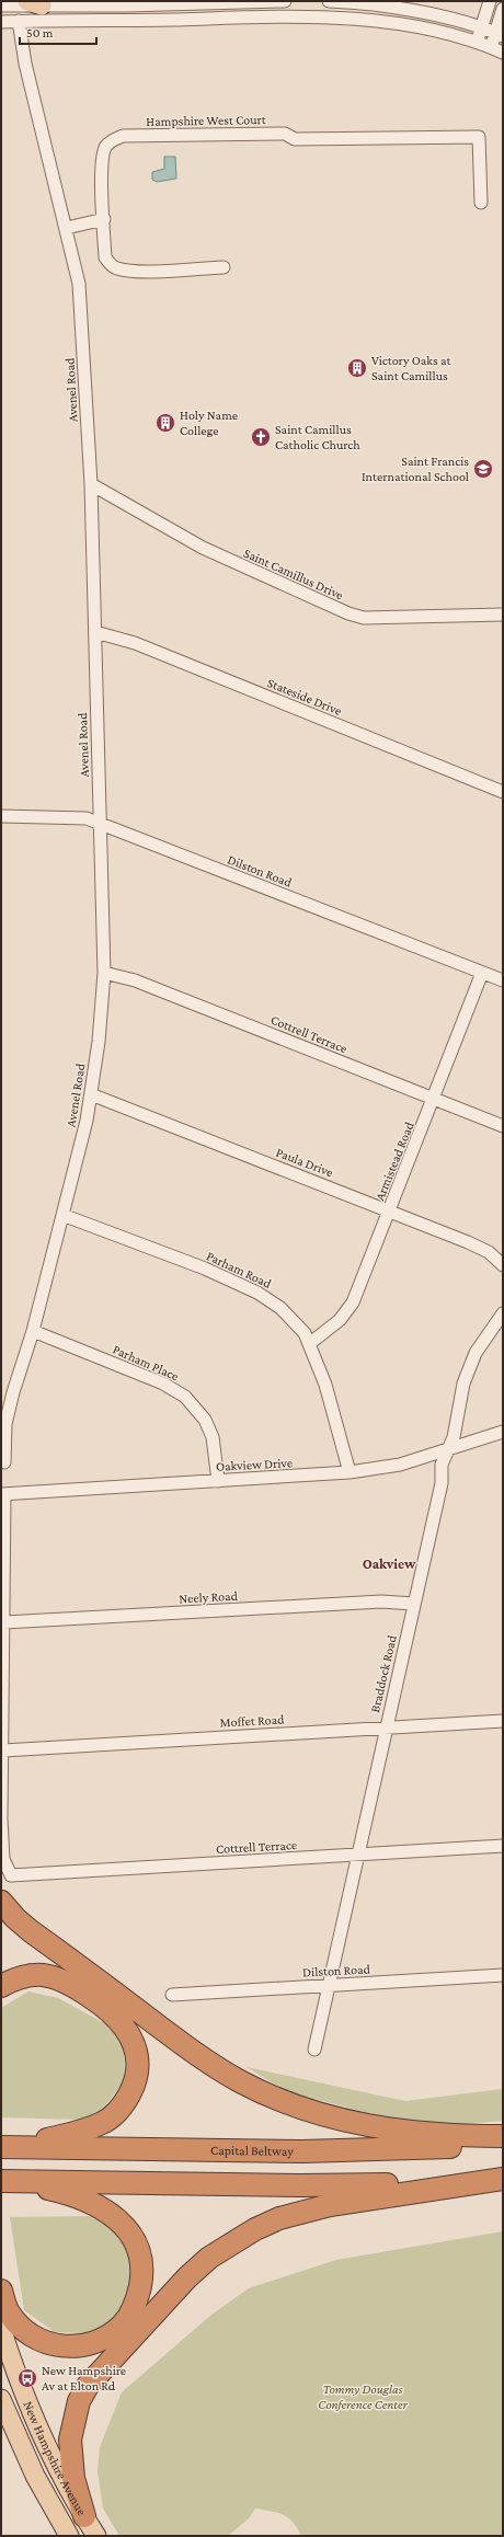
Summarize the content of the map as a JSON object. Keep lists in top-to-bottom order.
{
  "streets": {
    "highway": ["Capital Beltway"],
    "main road": ["New Hampshire Avenue"],
    "street": [
      "Hampshire West Court",
      "Avenel Road",
      "Saint Camillus Drive",
      "Stateside Drive",
      "Dilston Road",
      "Cottrell Terrace",
      "Armistead Road",
      "Paula Drive",
      "Parham Road",
      "Parham Place",
      "Oakview Drive",
      "Neely Road",
      "Braddock Road",
      "Moffet Road"
    ]
  },
  "crossings": [
    ["Avenel Road", "Saint Camillus Drive"],
    ["Avenel Road", "Stateside Drive"],
    ["Avenel Road", "Dilston Road"],
    ["Avenel Road", "Cottrell Terrace"],
    ["Avenel Road", "Paula Drive"],
    ["Avenel Road", "Parham Road"],
    ["Avenel Road", "Parham Place"],
    ["Dilston Road", "Armistead Road"],
    ["Dilston Road", "Braddock Road"],
    ["Cottrell Terrace", "Armistead Road"],
    ["Cottrell Terrace", "Braddock Road"],
    ["Cottrell Terrace", "Moffet Road"],
    ["Armistead Road", "Paula Drive"],
    ["Armistead Road", "Parham Road"],
    ["Parham Road", "Oakview Drive"],
    ["Parham Place", "Oakview Drive"],
    ["Oakview Drive", "Braddock Road"],
    ["Neely Road", "Braddock Road"],
    ["Braddock Road", "Moffet Road"]
  ],
  "districts": ["Oakview"],
  "parks": ["Tommy Douglas Conference Center"],
  "places": {
    "building": ["Victory Oaks at Saint Camillus", "Holy Name College"],
    "church": ["Saint Camillus Catholic Church"],
    "school or university": ["Saint Francis International School"],
    "bus stop": ["New Hampshire Av at Elton Rd"]
  },
  "scale_bar": "50 m"
}
